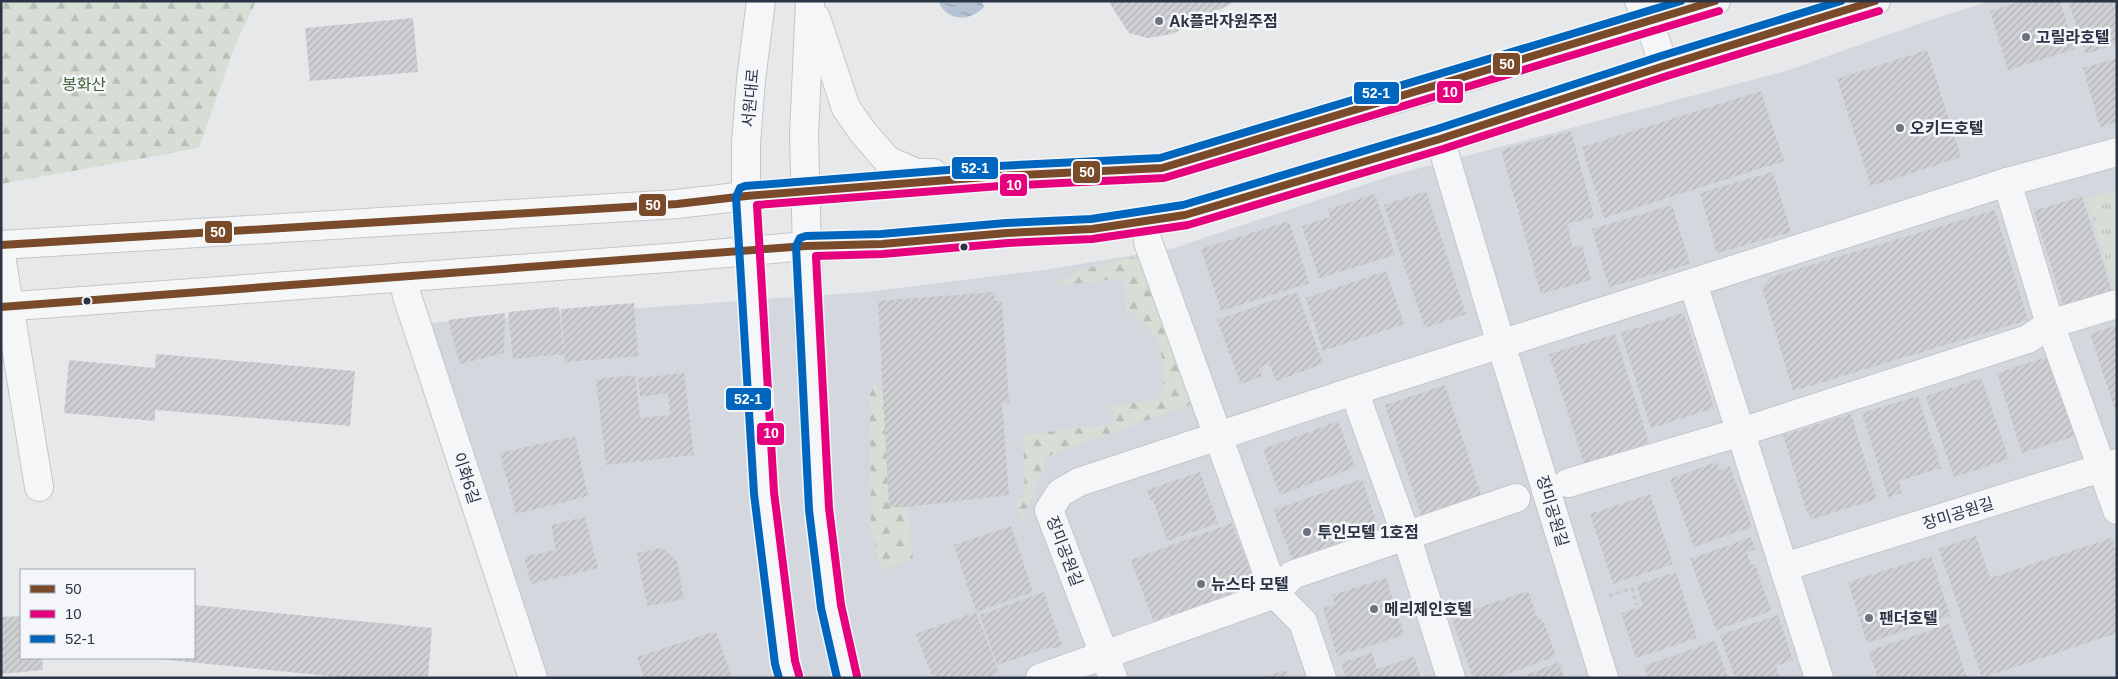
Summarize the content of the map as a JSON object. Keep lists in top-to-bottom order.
{
  "streets": {
    "street": ["서원대로", "이화6길", "장미공원길"]
  },
  "parks": ["봉화산"],
  "places": [
    "Ak플라자원주점",
    "고릴라호텔",
    "오키드호텔",
    "투인모텔 1호점",
    "뉴스타 모텔",
    "메리제인호텔",
    "팬더호텔"
  ],
  "lines": ["transit line 50", "transit line 52-1", "transit line 10"],
  "legend": ["50", "10", "52-1"]
}
